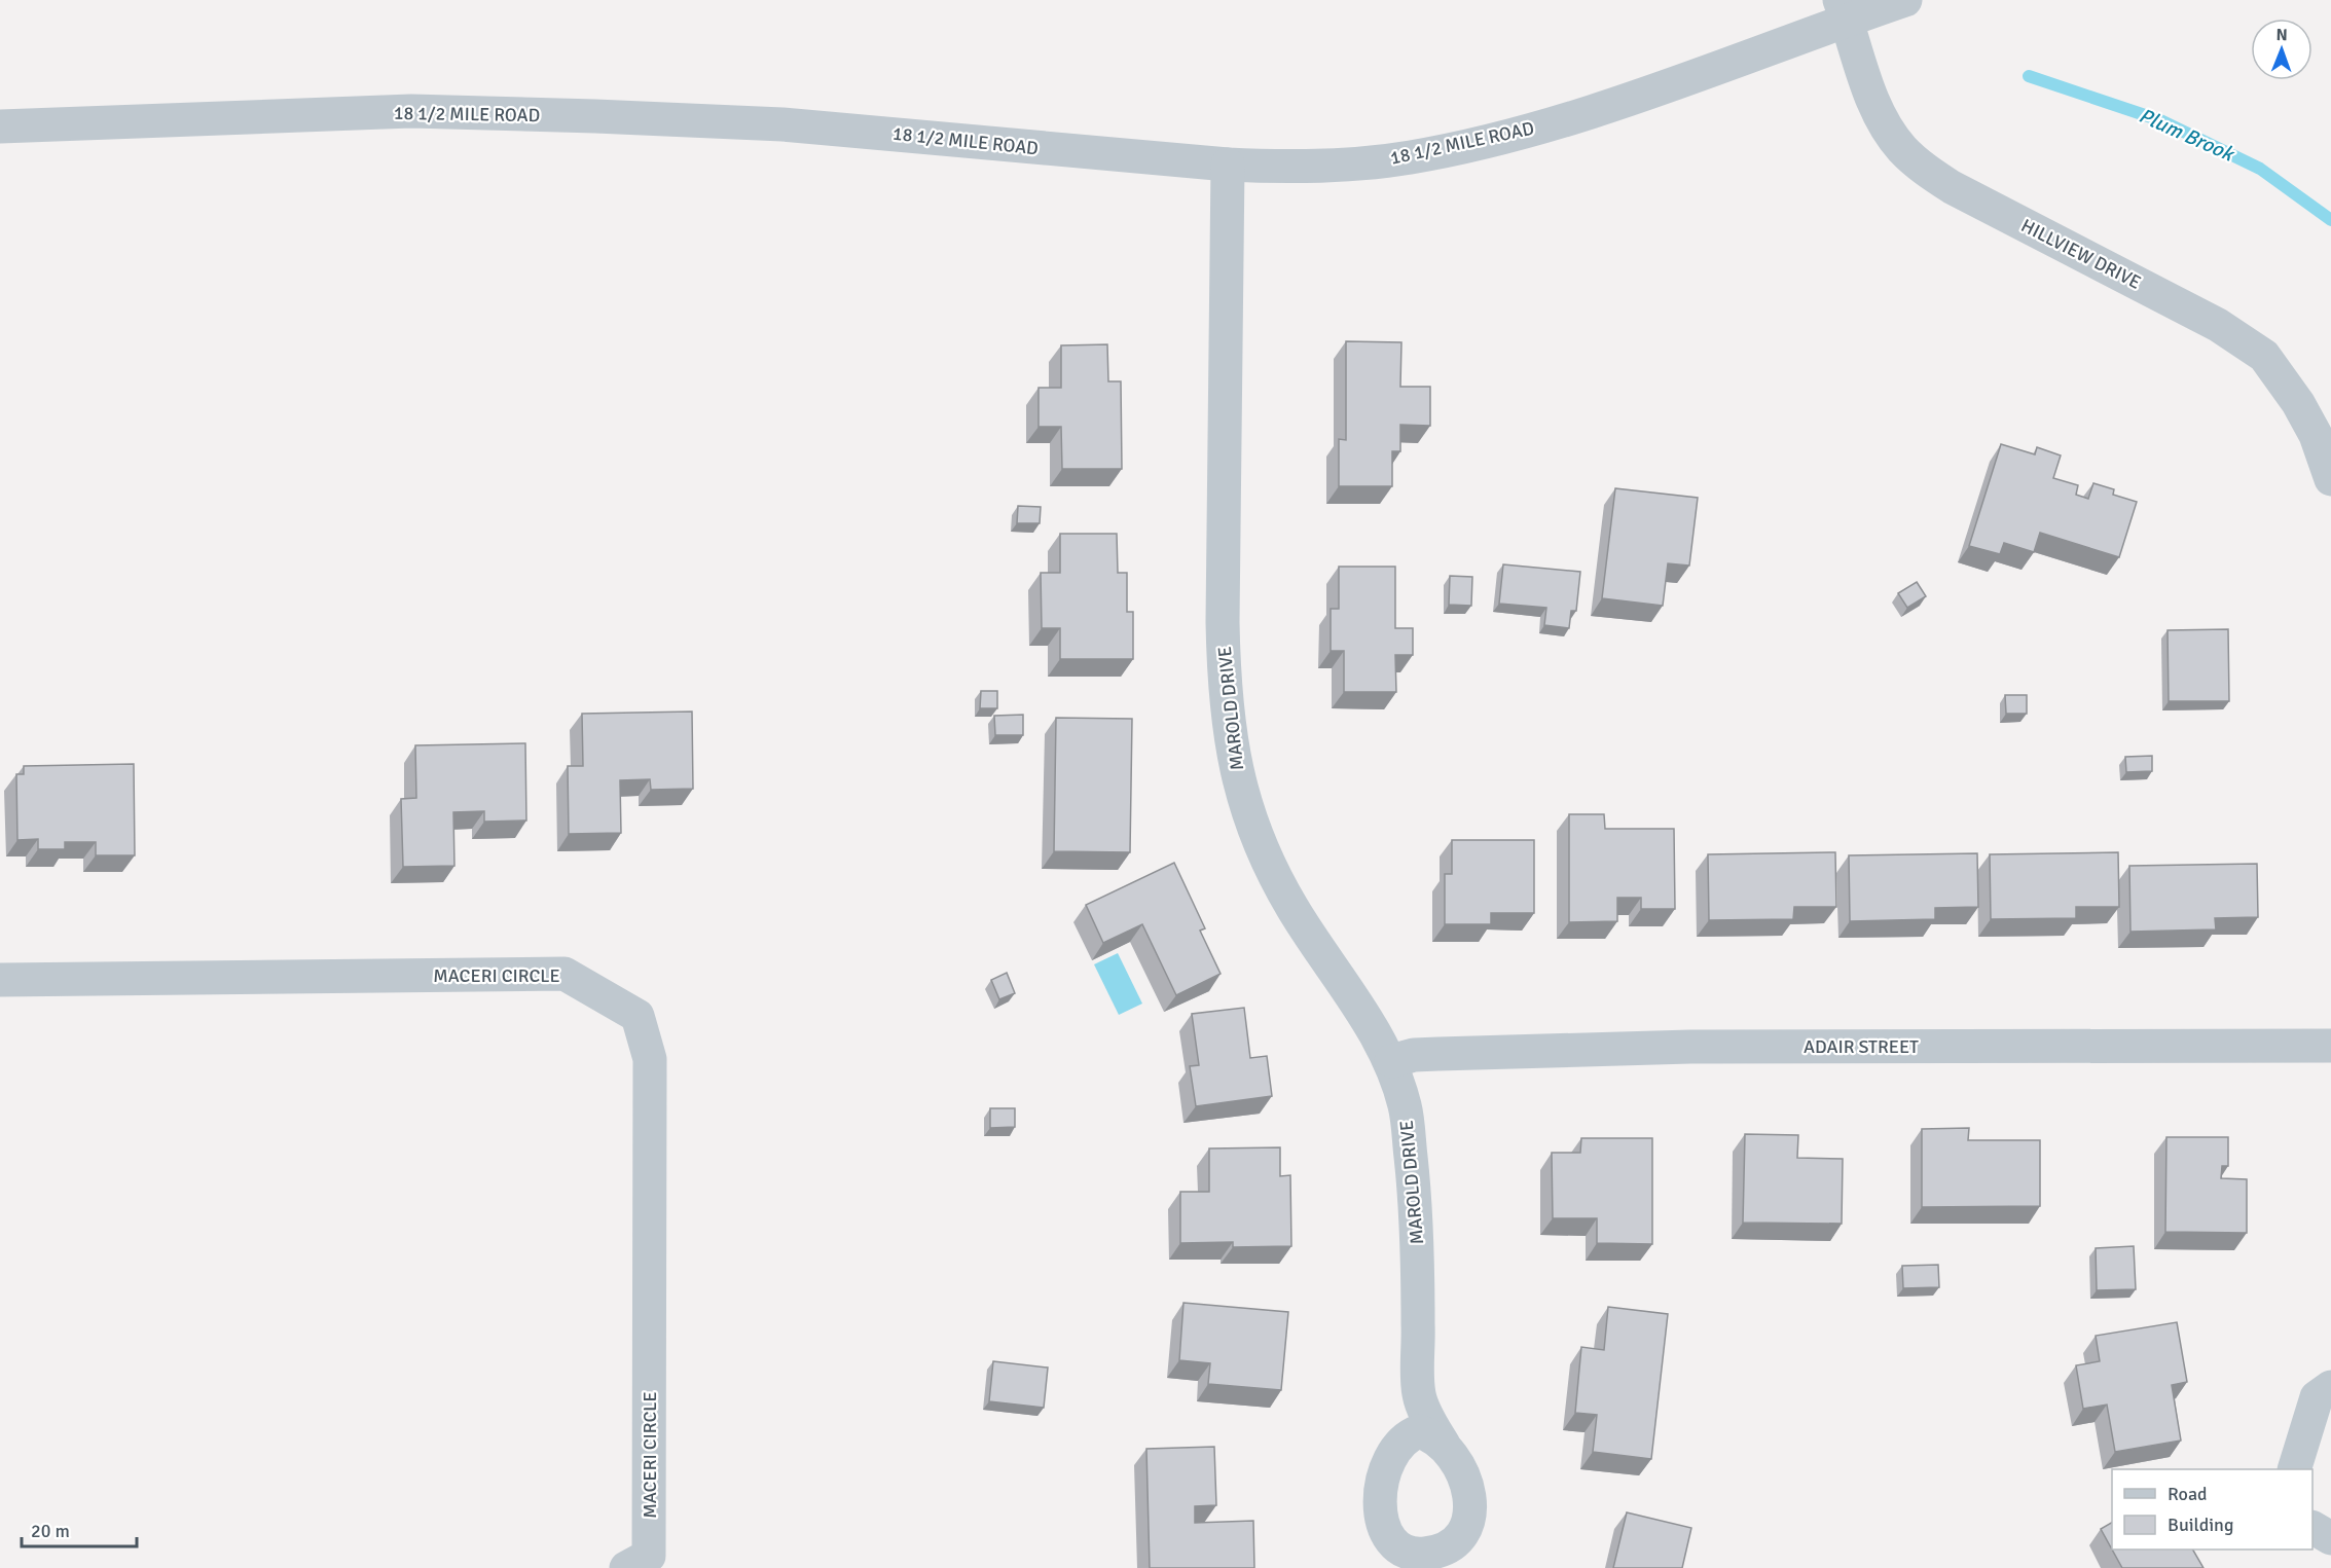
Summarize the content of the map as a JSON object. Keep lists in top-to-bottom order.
{
  "streets": {
    "street": [
      "18 1/2 MILE ROAD",
      "HILLVIEW DRIVE",
      "MAROLD DRIVE",
      "MACERI CIRCLE",
      "ADAIR STREET"
    ]
  },
  "crossings": [
    ["18 1/2 MILE ROAD", "HILLVIEW DRIVE"],
    ["18 1/2 MILE ROAD", "MAROLD DRIVE"],
    ["MAROLD DRIVE", "ADAIR STREET"]
  ],
  "water": ["Plum Brook"],
  "legend": ["Road", "Building"],
  "scale_bar": "20 m",
  "north": "top"
}
